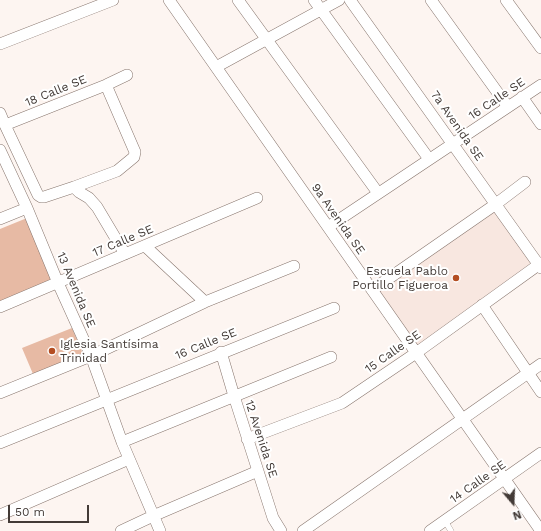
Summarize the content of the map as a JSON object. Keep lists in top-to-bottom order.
{
  "streets": {
    "street": [
      "18 Calle SE",
      "16 Calle SE",
      "7a Avenida SE",
      "9a Avenida SE",
      "17 Calle SE",
      "13 Avenida SE",
      "15 Calle SE",
      "12 Avenida SE",
      "14 Calle SE"
    ]
  },
  "crossings": [
    ["16 Calle SE", "7a Avenida SE"],
    ["16 Calle SE", "9a Avenida SE"],
    ["16 Calle SE", "13 Avenida SE"],
    ["16 Calle SE", "12 Avenida SE"],
    ["7a Avenida SE", "15 Calle SE"],
    ["9a Avenida SE", "15 Calle SE"],
    ["9a Avenida SE", "14 Calle SE"],
    ["17 Calle SE", "13 Avenida SE"],
    ["15 Calle SE", "12 Avenida SE"]
  ],
  "places": ["Escuela Pablo Portillo Figueroa", "Iglesia Santísima Trinidad"],
  "scale_bar": "50 m",
  "north": "bottom"
}
